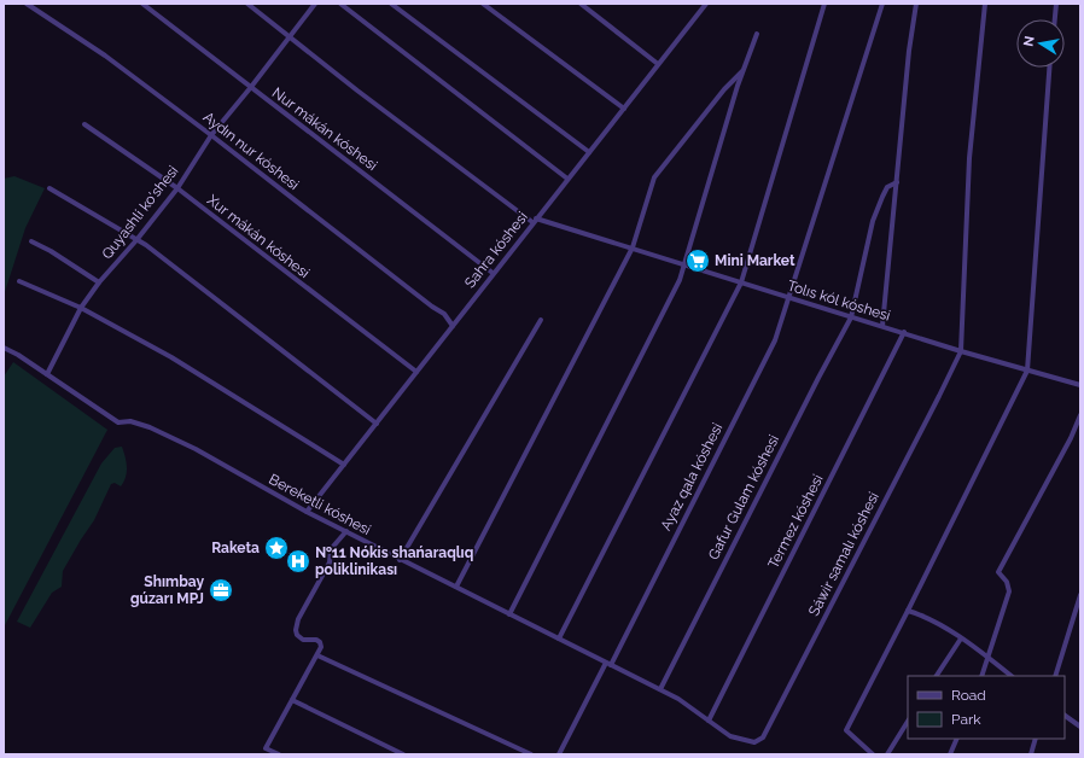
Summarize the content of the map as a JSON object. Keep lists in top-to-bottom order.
{
  "streets": {
    "street": [
      "Nur mákán kóshesi",
      "Aydın nur kóshesi",
      "Quyashli ko'shesi",
      "Xur mákán kóshesi",
      "Sahra kóshesi",
      "Tolıs kól kóshesi",
      "Ayaz qala kóshesi",
      "Gafur Gulam kóshesi",
      "Bereketli kóshesi",
      "Termez kóshesi",
      "Sáwir samalı kóshesi"
    ]
  },
  "crossings": [
    ["Nur mákán kóshesi", "Quyashli ko'shesi"],
    ["Nur mákán kóshesi", "Sahra kóshesi"],
    ["Aydın nur kóshesi", "Quyashli ko'shesi"],
    ["Aydın nur kóshesi", "Sahra kóshesi"],
    ["Quyashli ko'shesi", "Xur mákán kóshesi"],
    ["Quyashli ko'shesi", "Bereketli kóshesi"],
    ["Xur mákán kóshesi", "Sahra kóshesi"],
    ["Sahra kóshesi", "Tolıs kól kóshesi"],
    ["Sahra kóshesi", "Bereketli kóshesi"],
    ["Tolıs kól kóshesi", "Ayaz qala kóshesi"],
    ["Tolıs kól kóshesi", "Gafur Gulam kóshesi"],
    ["Tolıs kól kóshesi", "Termez kóshesi"],
    ["Tolıs kól kóshesi", "Sáwir samalı kóshesi"],
    ["Ayaz qala kóshesi", "Bereketli kóshesi"],
    ["Gafur Gulam kóshesi", "Bereketli kóshesi"],
    ["Bereketli kóshesi", "Termez kóshesi"],
    ["Bereketli kóshesi", "Sáwir samalı kóshesi"]
  ],
  "places": {
    "supermarket": ["Mini Market"],
    "place": ["Raketa"],
    "hospital": ["№11 Nókis shańaraqlıq poliklinikası"],
    "office": ["Shımbay gúzarı MPJ"]
  },
  "legend": ["Road", "Park"],
  "north": "left"
}
